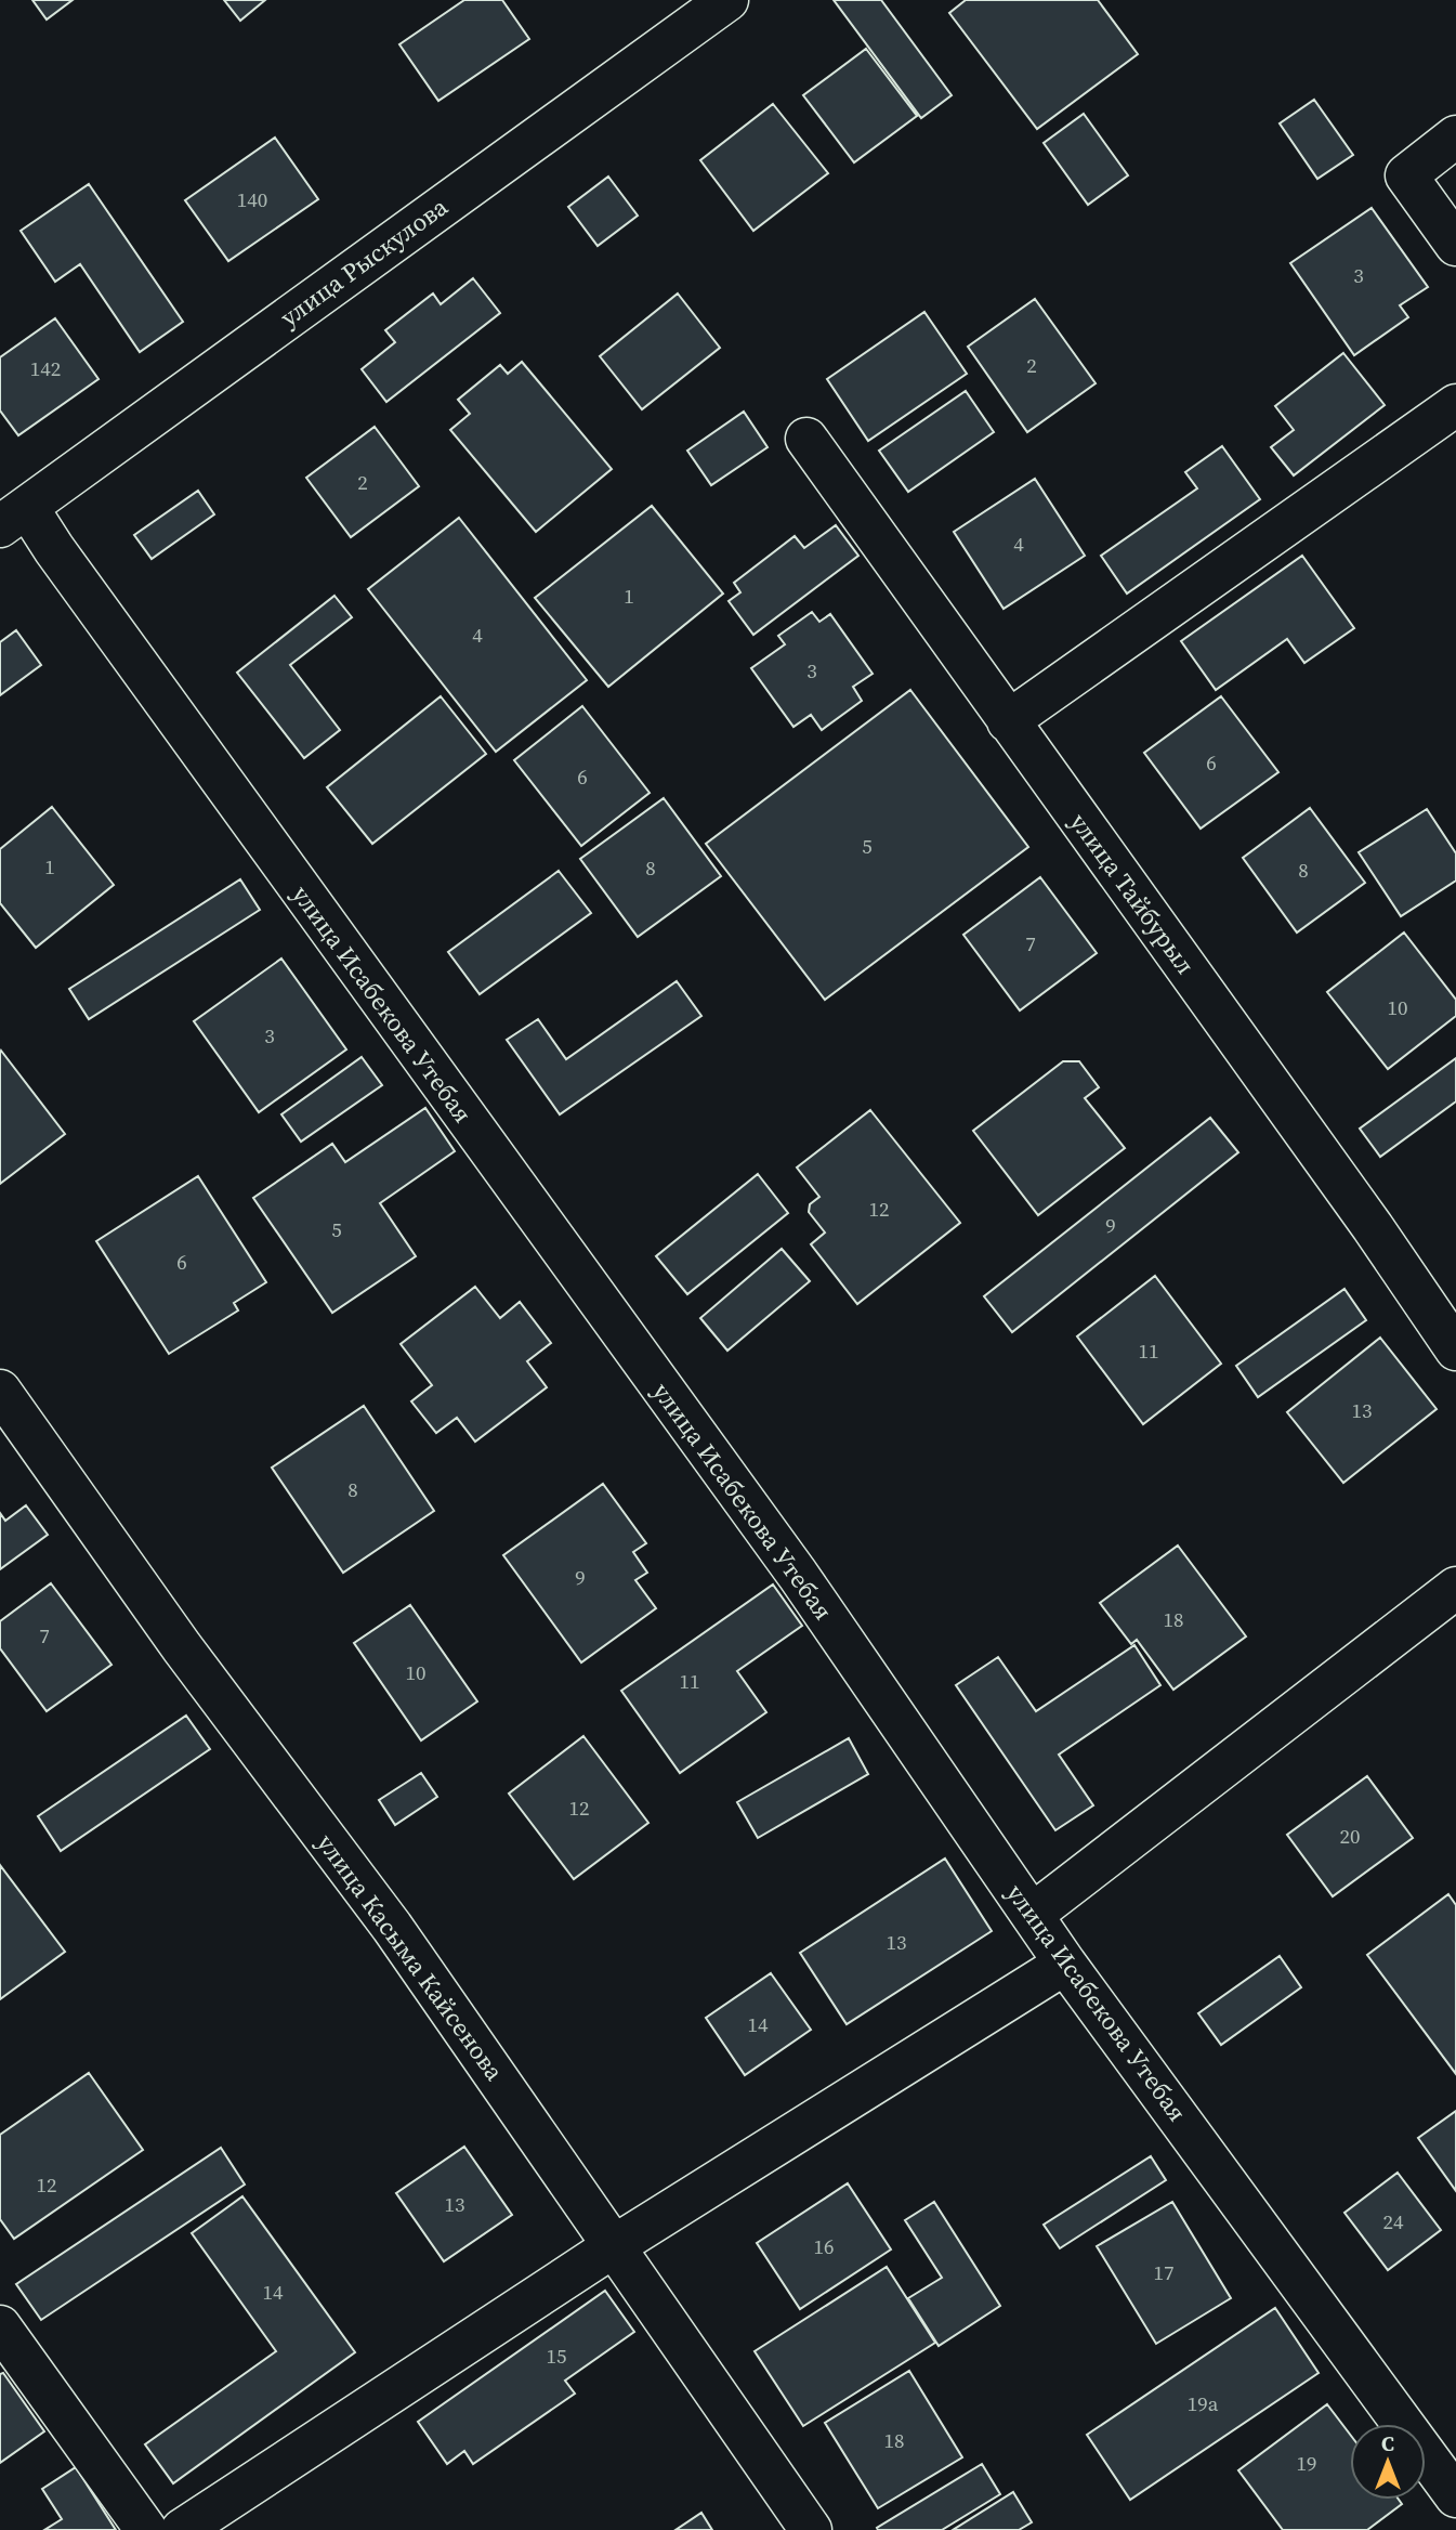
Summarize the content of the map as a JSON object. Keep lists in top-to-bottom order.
{
  "streets": {
    "street": [
      "улица Рыскулова",
      "улица Тайбурыл",
      "улица Исабекова Утебая",
      "улица Касыма Кайсенова"
    ]
  },
  "crossings": [
    ["улица Рыскулова", "улица Исабекова Утебая"]
  ],
  "house_numbers": [
    "140",
    "3",
    "2",
    "142",
    "2",
    "4",
    "1",
    "4",
    "3",
    "6",
    "6",
    "5",
    "1",
    "8",
    "8",
    "7",
    "10",
    "3",
    "12",
    "9",
    "5",
    "6",
    "11",
    "13",
    "8",
    "9",
    "18",
    "7",
    "10",
    "11",
    "12",
    "20",
    "13",
    "14",
    "12",
    "13",
    "24",
    "16",
    "17",
    "14",
    "15",
    "19а",
    "18",
    "19"
  ],
  "north": "top"
}
